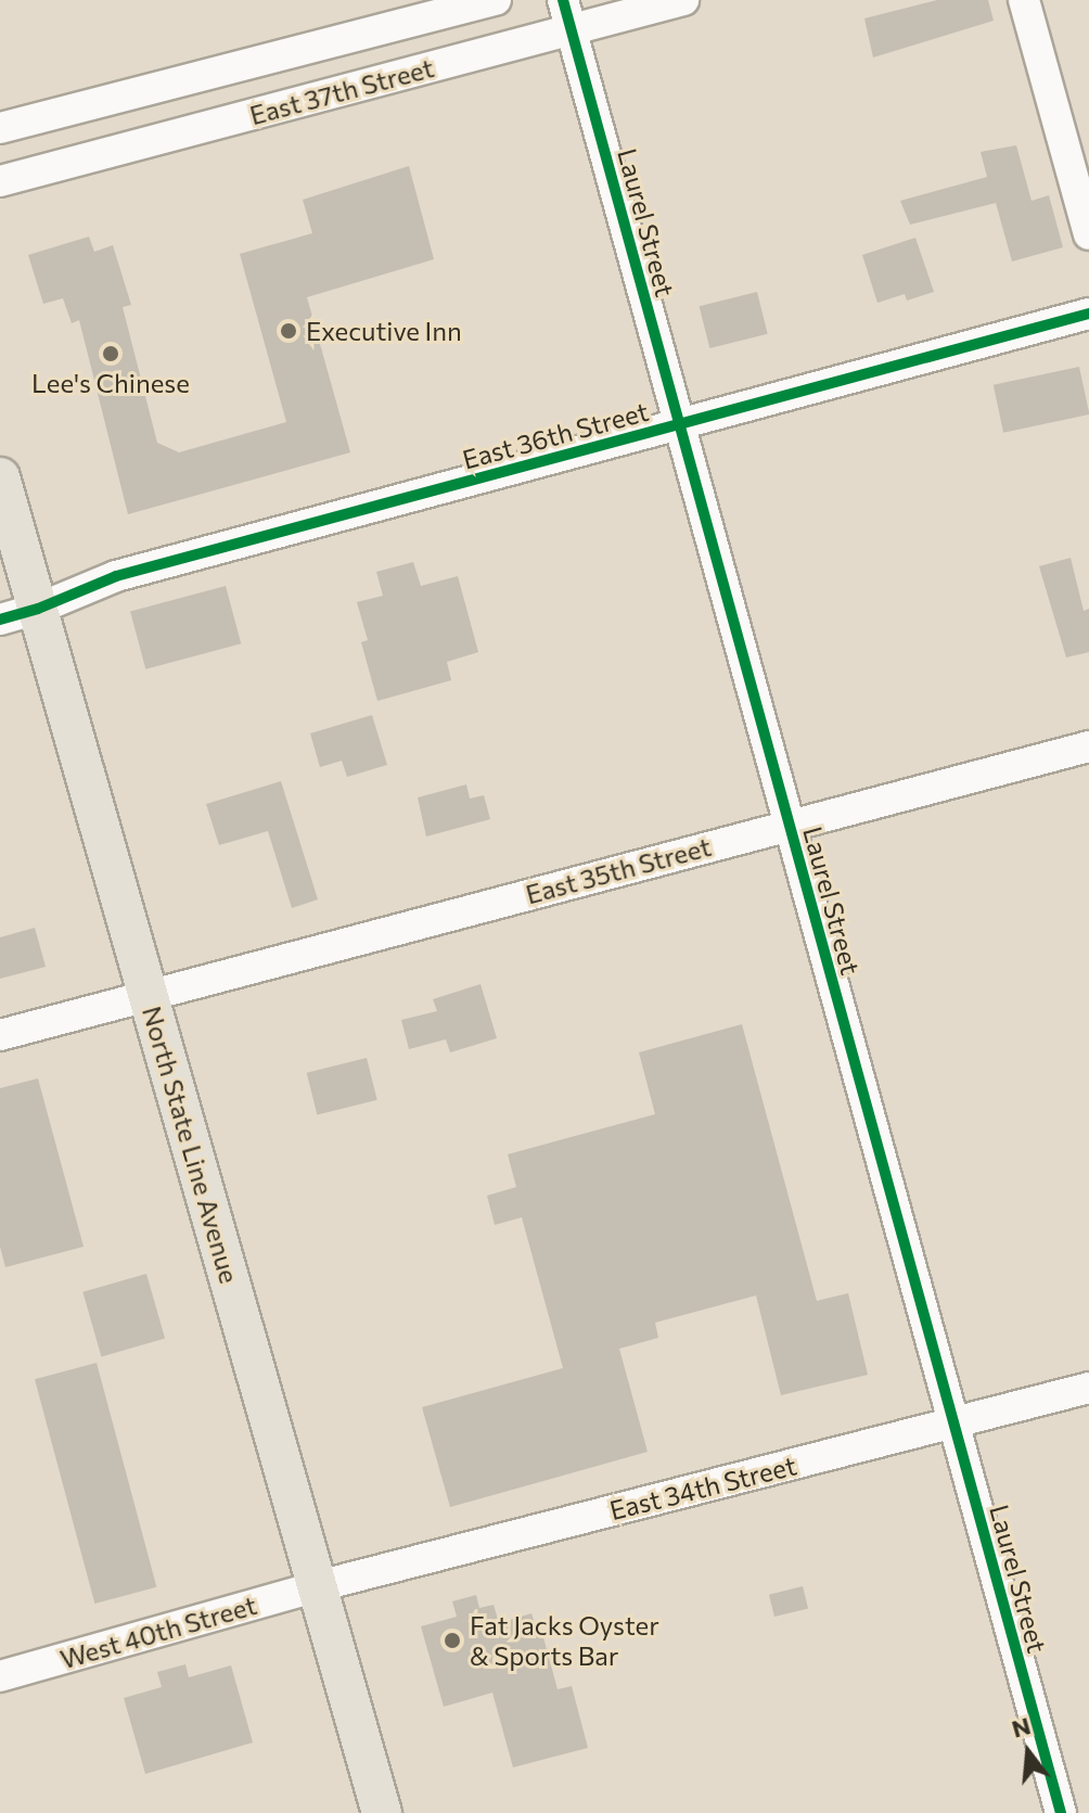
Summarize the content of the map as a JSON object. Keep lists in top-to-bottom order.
{
  "streets": {
    "main road": ["North State Line Avenue"],
    "street": [
      "East 37th Street",
      "Laurel Street",
      "East 36th Street",
      "East 35th Street",
      "East 34th Street",
      "West 40th Street"
    ]
  },
  "crossings": [
    ["East 37th Street", "Laurel Street"],
    ["Laurel Street", "East 36th Street"],
    ["Laurel Street", "East 35th Street"],
    ["Laurel Street", "East 34th Street"],
    ["East 36th Street", "North State Line Avenue"],
    ["East 35th Street", "North State Line Avenue"],
    ["North State Line Avenue", "East 34th Street"],
    ["North State Line Avenue", "West 40th Street"],
    ["East 34th Street", "West 40th Street"]
  ],
  "places": ["Executive Inn", "Lee's Chinese", "Fat Jacks Oyster & Sports Bar"],
  "north": "top"
}
